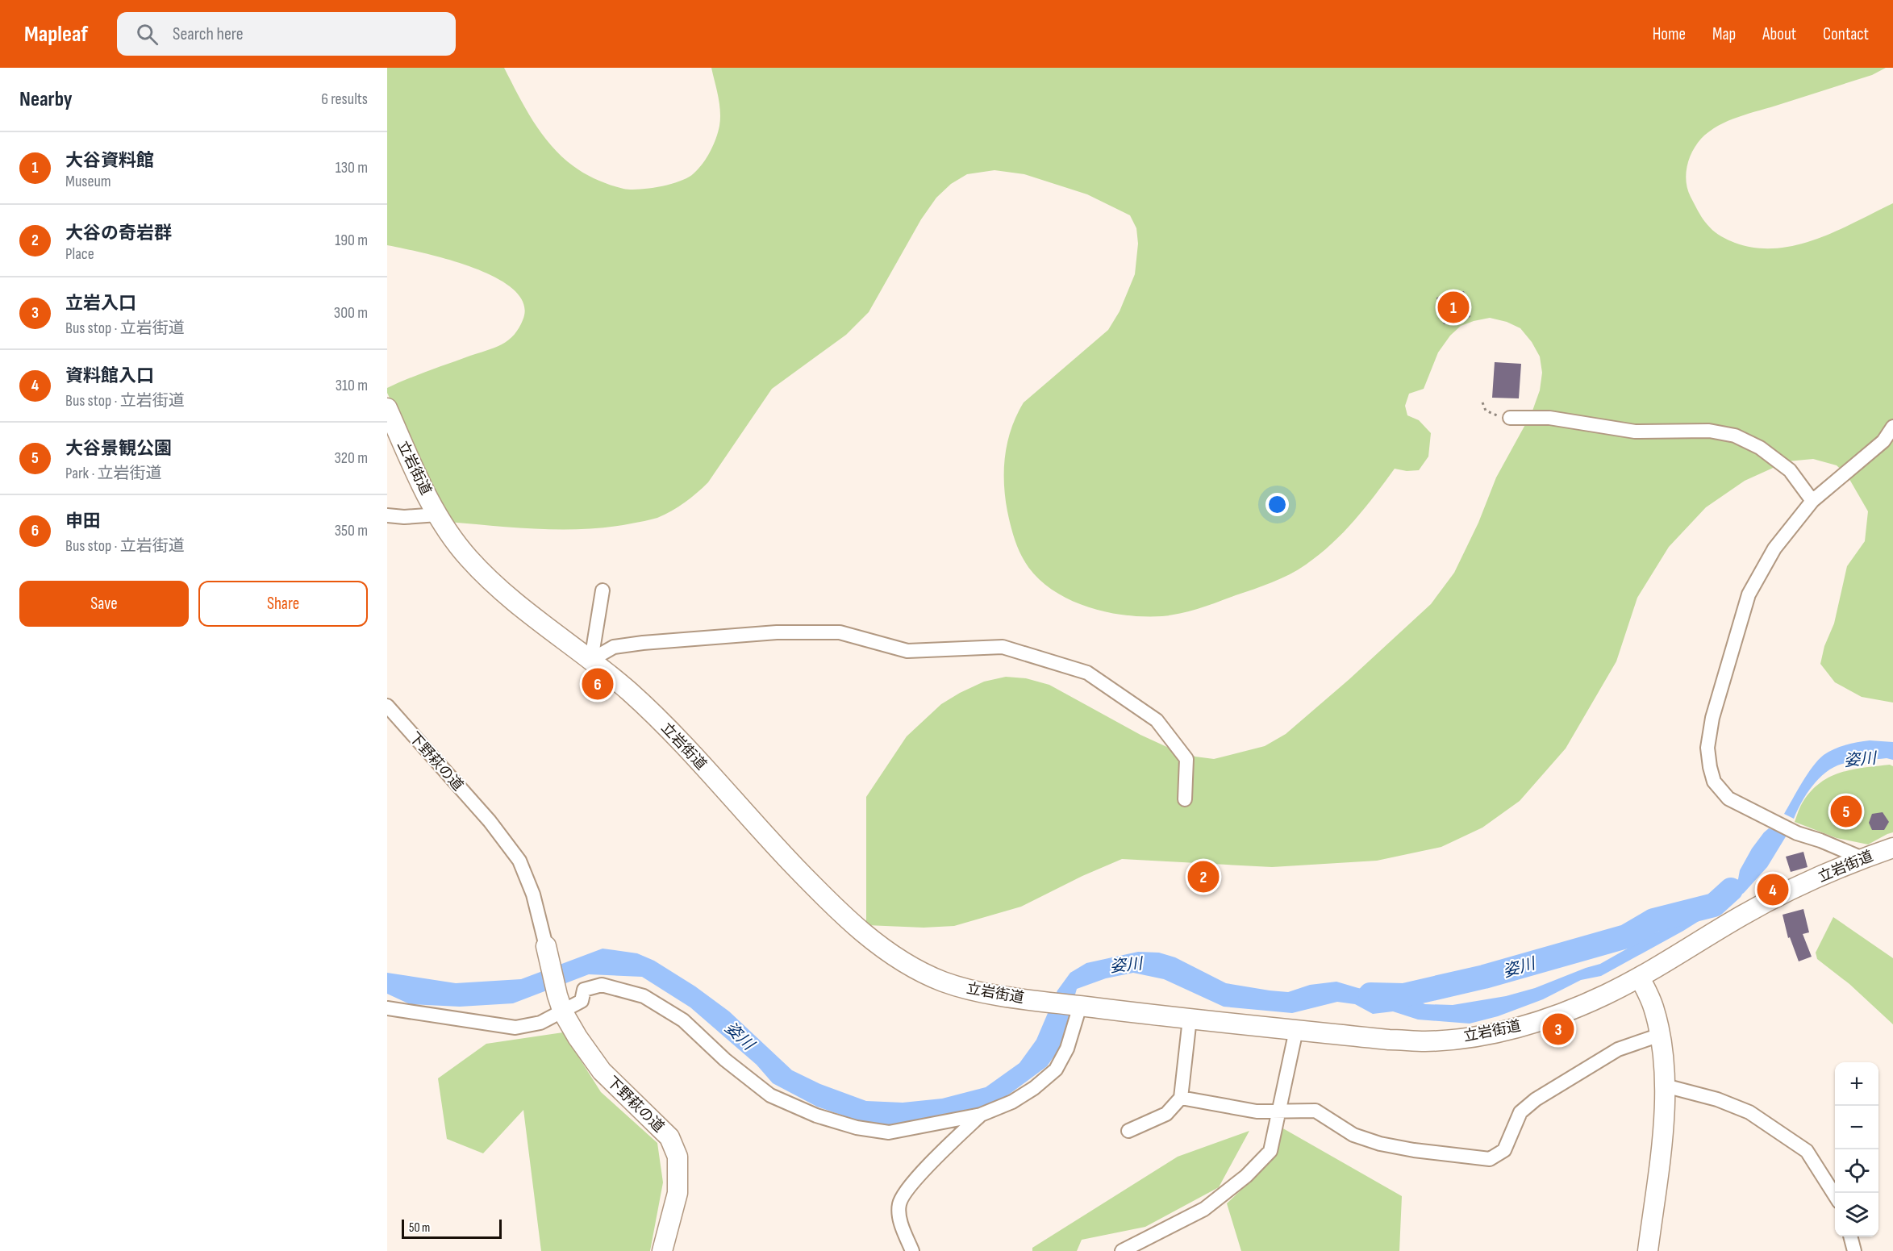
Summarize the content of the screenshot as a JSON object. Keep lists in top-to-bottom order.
{
  "streets": {
    "street": ["立岩街道", "下野萩の道"]
  },
  "water": ["姿川"],
  "scale_bar": "50 m",
  "page": {
    "header": "Mapleaf",
    "search": "Search here",
    "nav": [
      "Home",
      "Map",
      "About",
      "Contact"
    ],
    "heading": ["Nearby", "6 results"],
    "list": [
      {
        "mark": "1",
        "name": "大谷資料館",
        "note": "Museum",
        "value": "130 m"
      },
      {
        "mark": "2",
        "name": "大谷の奇岩群",
        "note": "Place",
        "value": "190 m"
      },
      {
        "mark": "3",
        "name": "立岩入口",
        "note": "Bus stop · 立岩街道",
        "value": "300 m"
      },
      {
        "mark": "4",
        "name": "資料館入口",
        "note": "Bus stop · 立岩街道",
        "value": "310 m"
      },
      {
        "mark": "5",
        "name": "大谷景観公園",
        "note": "Park · 立岩街道",
        "value": "320 m"
      },
      {
        "mark": "6",
        "name": "申田",
        "note": "Bus stop · 立岩街道",
        "value": "350 m"
      }
    ],
    "pins": [
      "1",
      "6",
      "5",
      "2",
      "4",
      "3"
    ],
    "buttons": ["Save", "Share"],
    "map_buttons": ["+", "−"],
    "scale": "50 m"
  }
}
